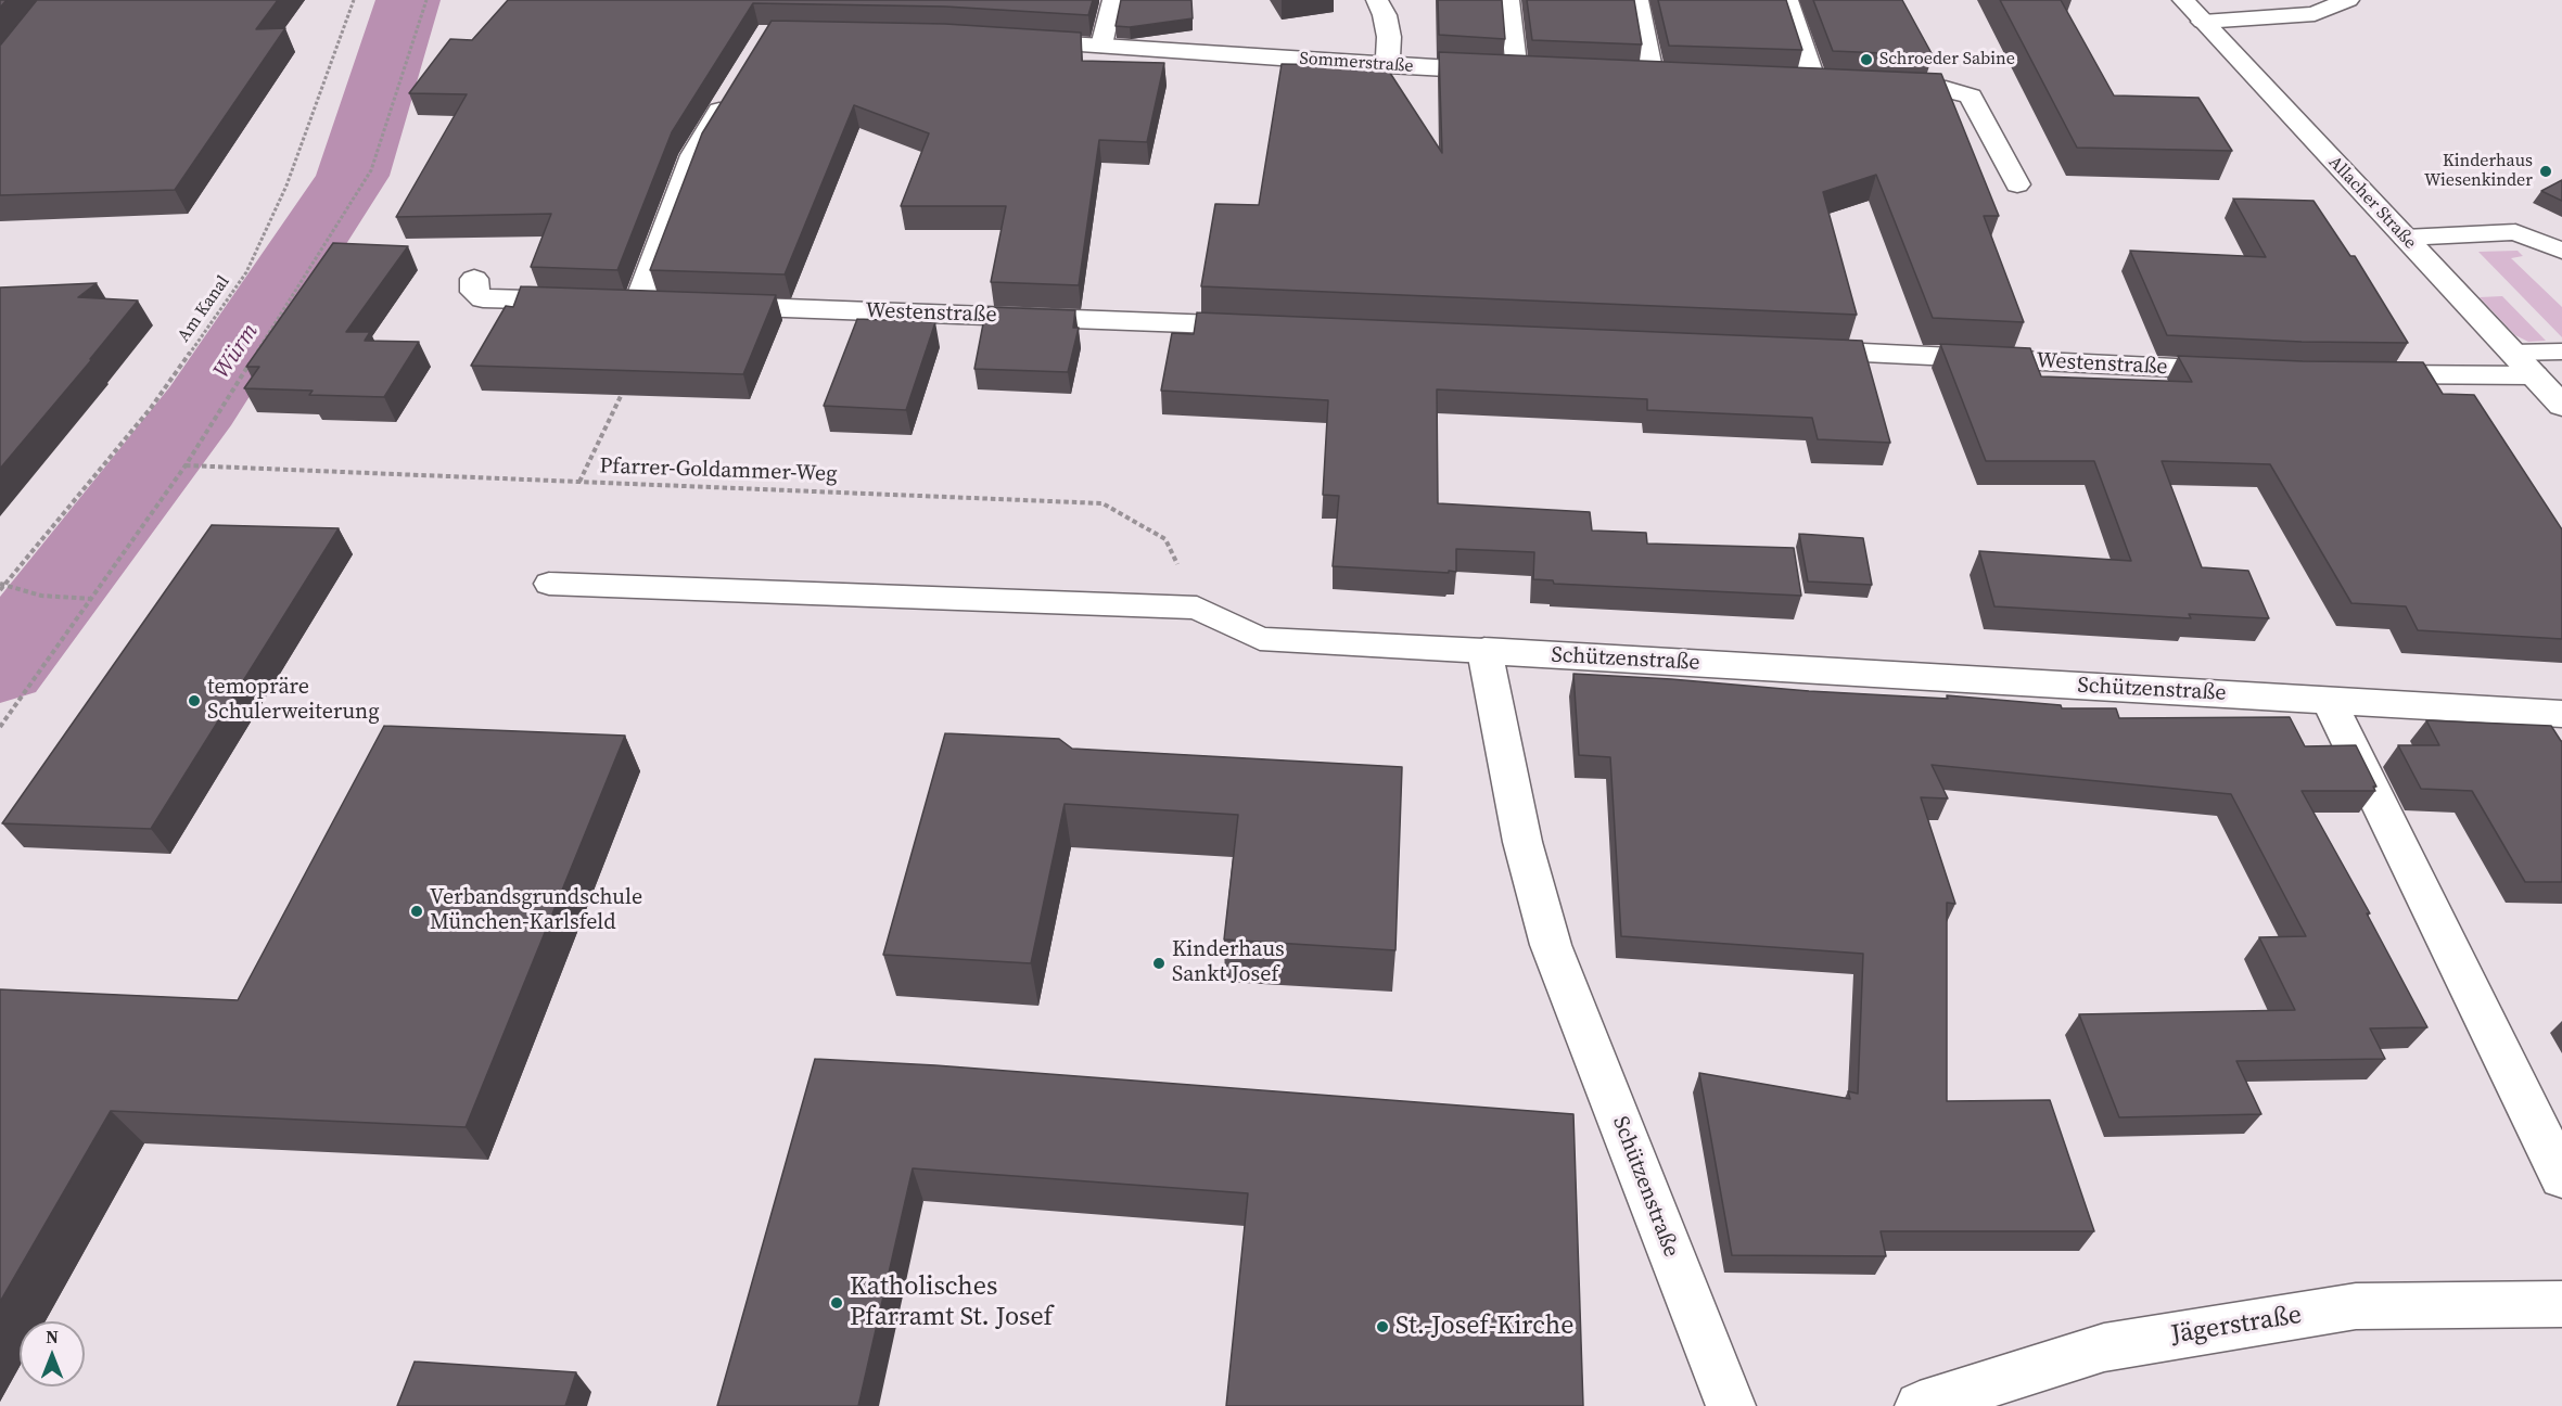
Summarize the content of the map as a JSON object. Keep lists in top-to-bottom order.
{
  "streets": {
    "street": [
      "Sommerstraße",
      "Allacher Straße",
      "Westenstraße",
      "Schützenstraße",
      "Jägerstraße"
    ],
    "path": ["Am Kanal", "Pfarrer-Goldammer-Weg"]
  },
  "water": ["Würm"],
  "places": [
    "Schroeder Sabine",
    "Kinderhaus Wiesenkinder",
    "temopräre Schulerweiterung",
    "Verbandsgrundschule München-Karlsfeld",
    "Kinderhaus Sankt Josef",
    "Katholisches Pfarramt St. Josef",
    "St.-Josef-Kirche"
  ],
  "north": "top"
}
